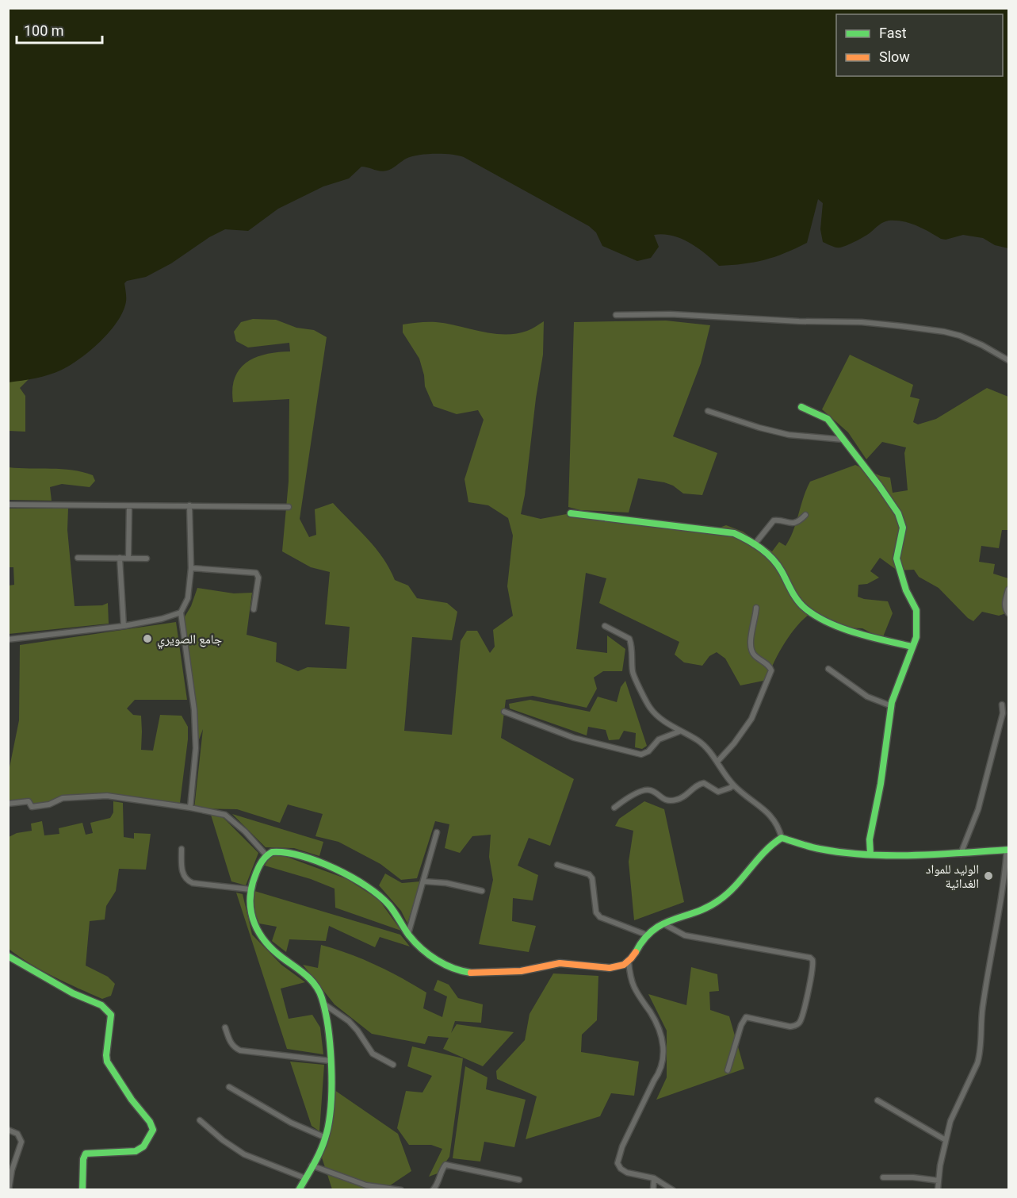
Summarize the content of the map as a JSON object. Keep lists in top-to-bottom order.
{
  "places": ["جامع الصويري", "الوليد للمواد الغدائية"],
  "legend": ["Fast", "Slow"],
  "scale_bar": "100 m"
}
